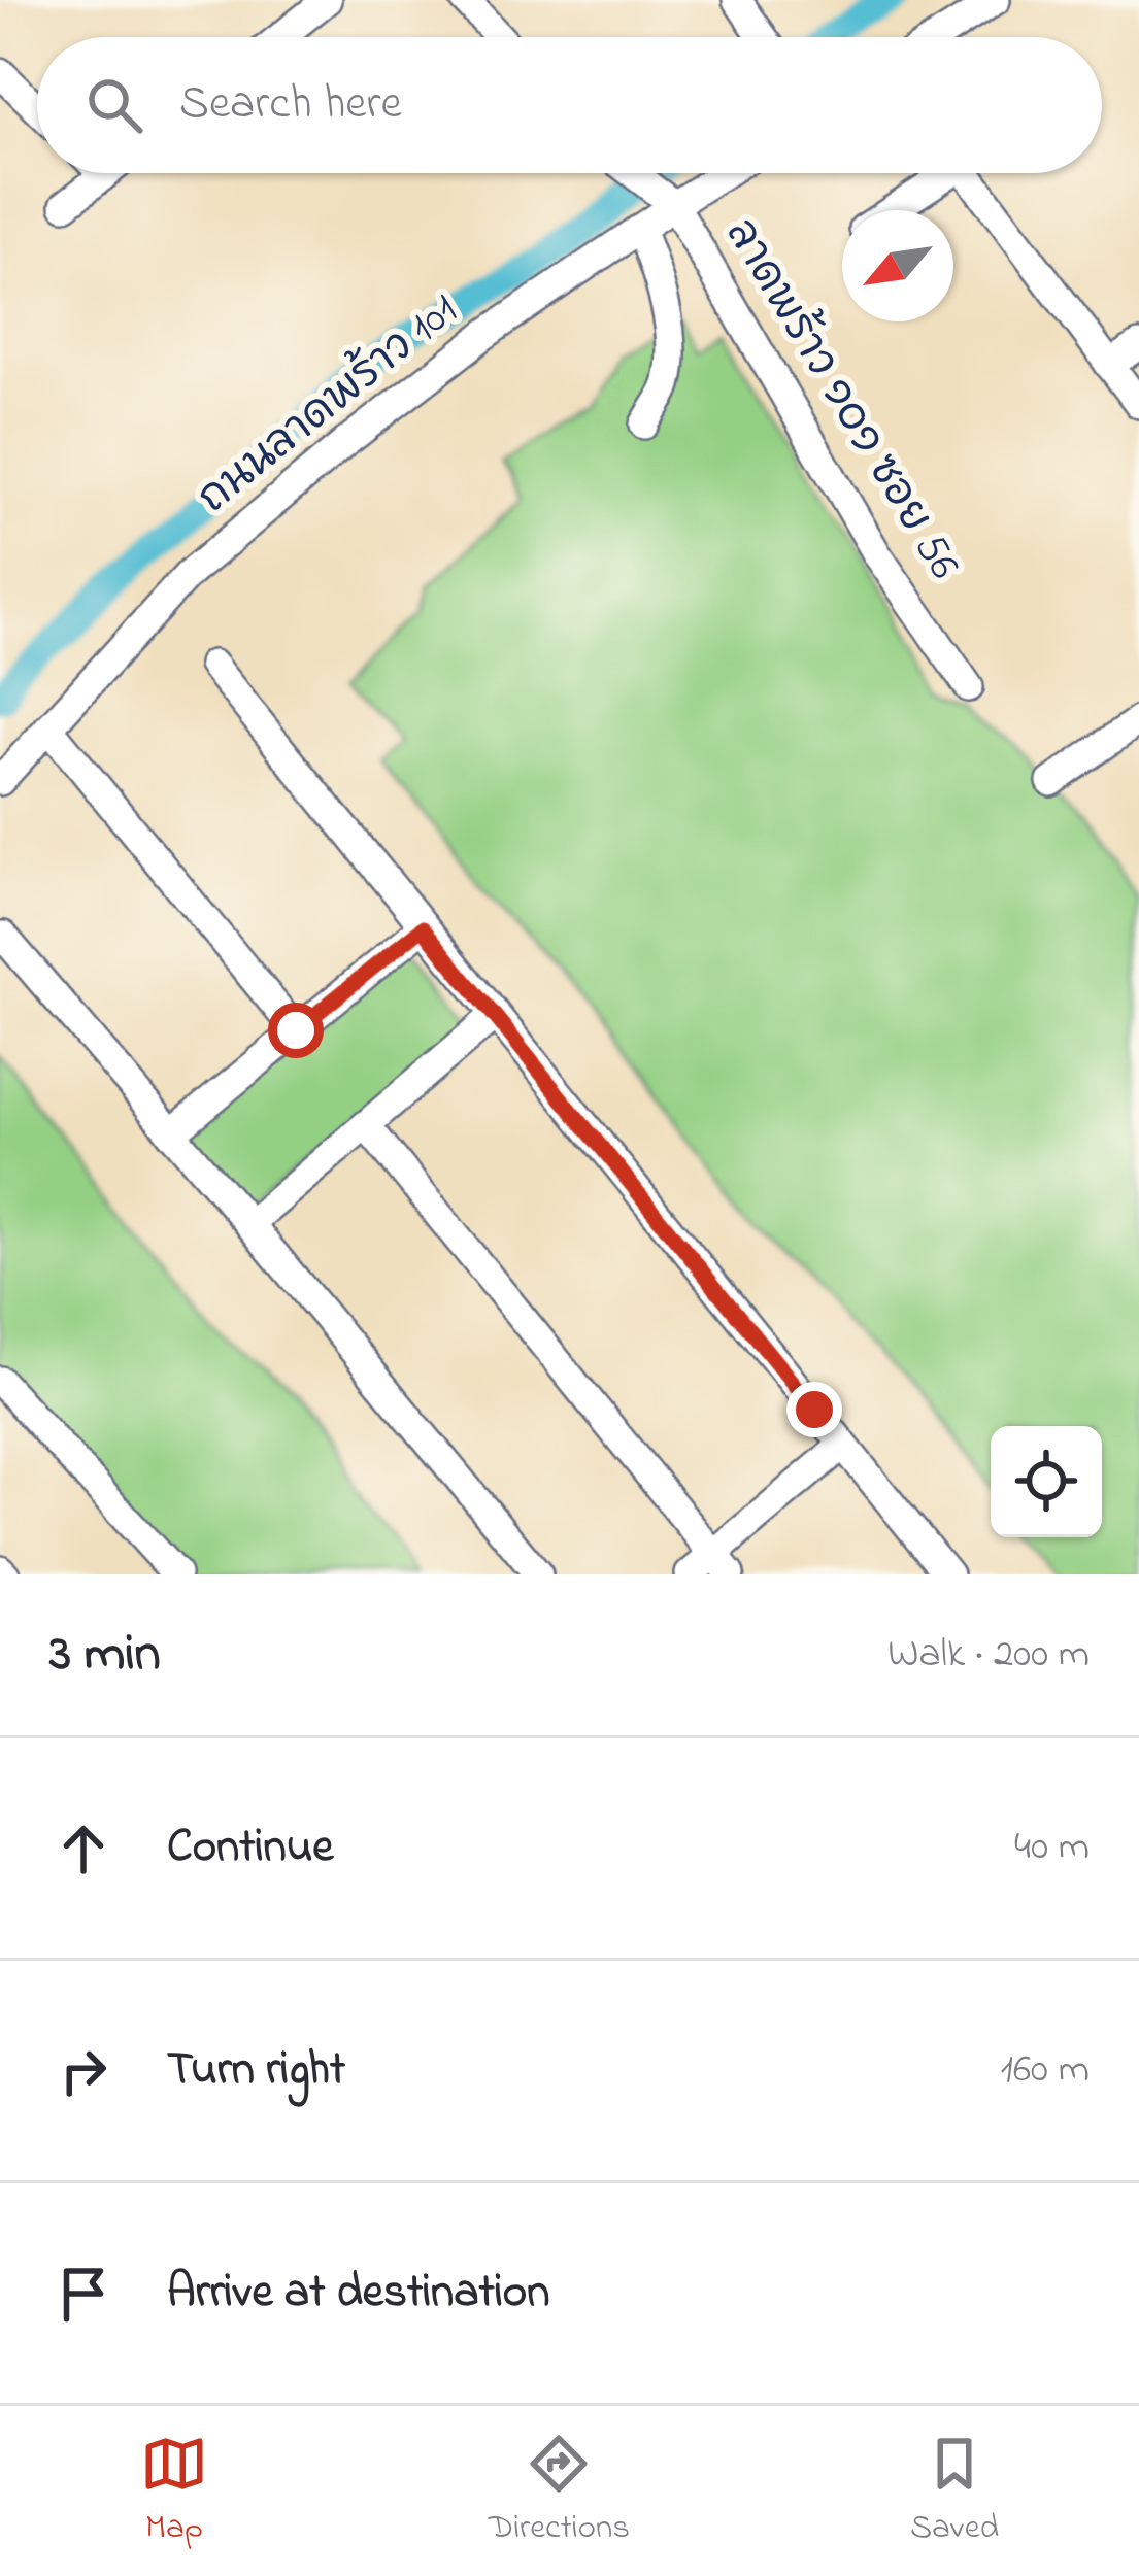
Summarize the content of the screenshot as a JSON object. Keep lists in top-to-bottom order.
{
  "streets": {
    "street": ["ลาดพร้าว ๑๐๑ ซอย 56", "ถนนลาดพร้าว 101"]
  },
  "crossings": [
    ["ลาดพร้าว ๑๐๑ ซอย 56", "ถนนลาดพร้าว 101"]
  ],
  "north": "bottom left",
  "page": {
    "search": "Search here",
    "heading": ["3 min", "Walk · 200 m"],
    "list": [
      ["Continue", "40 m"],
      ["Turn right", "160 m"],
      "Arrive at destination"
    ],
    "nav": ["Map", "Directions", "Saved"]
  }
}
